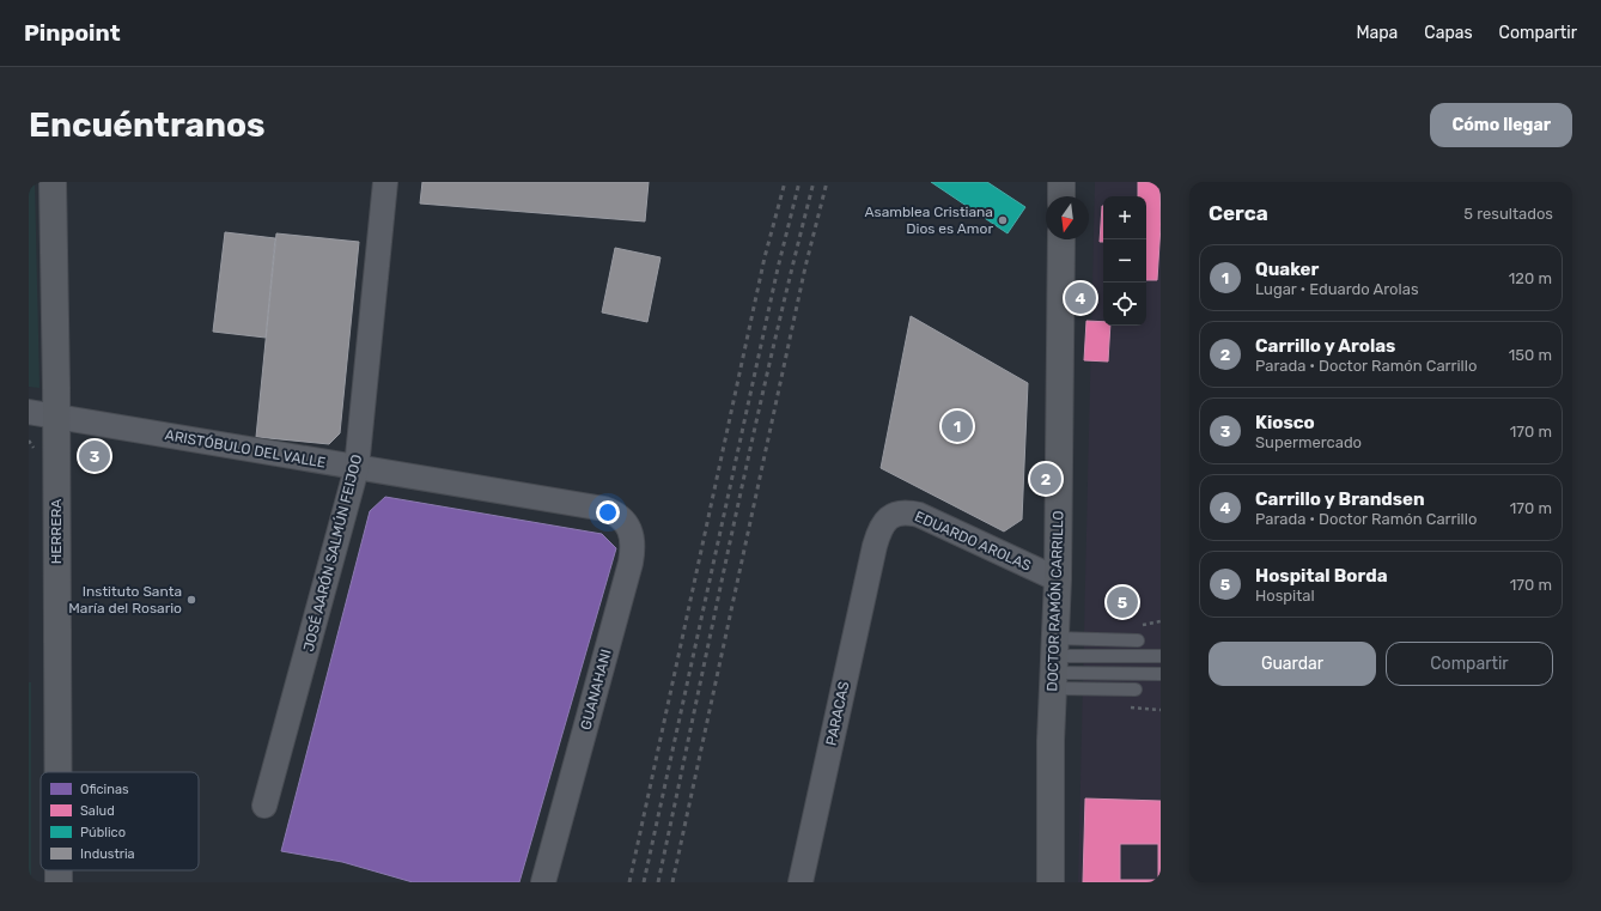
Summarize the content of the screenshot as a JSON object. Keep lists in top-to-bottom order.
{
  "streets": {
    "street": [
      "ARISTÓBULO DEL VALLE",
      "HERRERA",
      "EDUARDO AROLAS",
      "JOSÉ AARÓN SALMÚN FEIJOO",
      "DOCTOR RAMÓN CARRILLO",
      "GUANAHANI",
      "PARACAS"
    ]
  },
  "crossings": [
    ["ARISTÓBULO DEL VALLE", "HERRERA"],
    ["ARISTÓBULO DEL VALLE", "JOSÉ AARÓN SALMÚN FEIJOO"],
    ["ARISTÓBULO DEL VALLE", "GUANAHANI"],
    ["EDUARDO AROLAS", "DOCTOR RAMÓN CARRILLO"],
    ["EDUARDO AROLAS", "PARACAS"]
  ],
  "places": ["Asamblea Cristiana Dios es Amor", "Instituto Santa María del Rosario"],
  "legend": [
    "Oficinas",
    "Salud",
    "Público",
    "Industria"
  ],
  "north": "bottom",
  "page": {
    "header": "Pinpoint",
    "nav": ["Mapa", "Capas", "Compartir"],
    "buttons": [
      "Cómo llegar",
      ["Guardar", "Compartir"]
    ],
    "title": "Encuéntranos",
    "heading": ["Cerca", "5 resultados"],
    "map_buttons": ["+", "−"],
    "list": [
      {
        "mark": "1",
        "name": "Quaker",
        "note": "Lugar · Eduardo Arolas",
        "value": "120 m"
      },
      {
        "mark": "2",
        "name": "Carrillo y Arolas",
        "note": "Parada · Doctor Ramón Carrillo",
        "value": "150 m"
      },
      {
        "mark": "3",
        "name": "Kiosco",
        "note": "Supermercado",
        "value": "170 m"
      },
      {
        "mark": "4",
        "name": "Carrillo y Brandsen",
        "note": "Parada · Doctor Ramón Carrillo",
        "value": "170 m"
      },
      {
        "mark": "5",
        "name": "Hospital Borda",
        "note": "Hospital",
        "value": "170 m"
      }
    ],
    "pins": [
      "4",
      "1",
      "3",
      "2",
      "5"
    ]
  }
}
